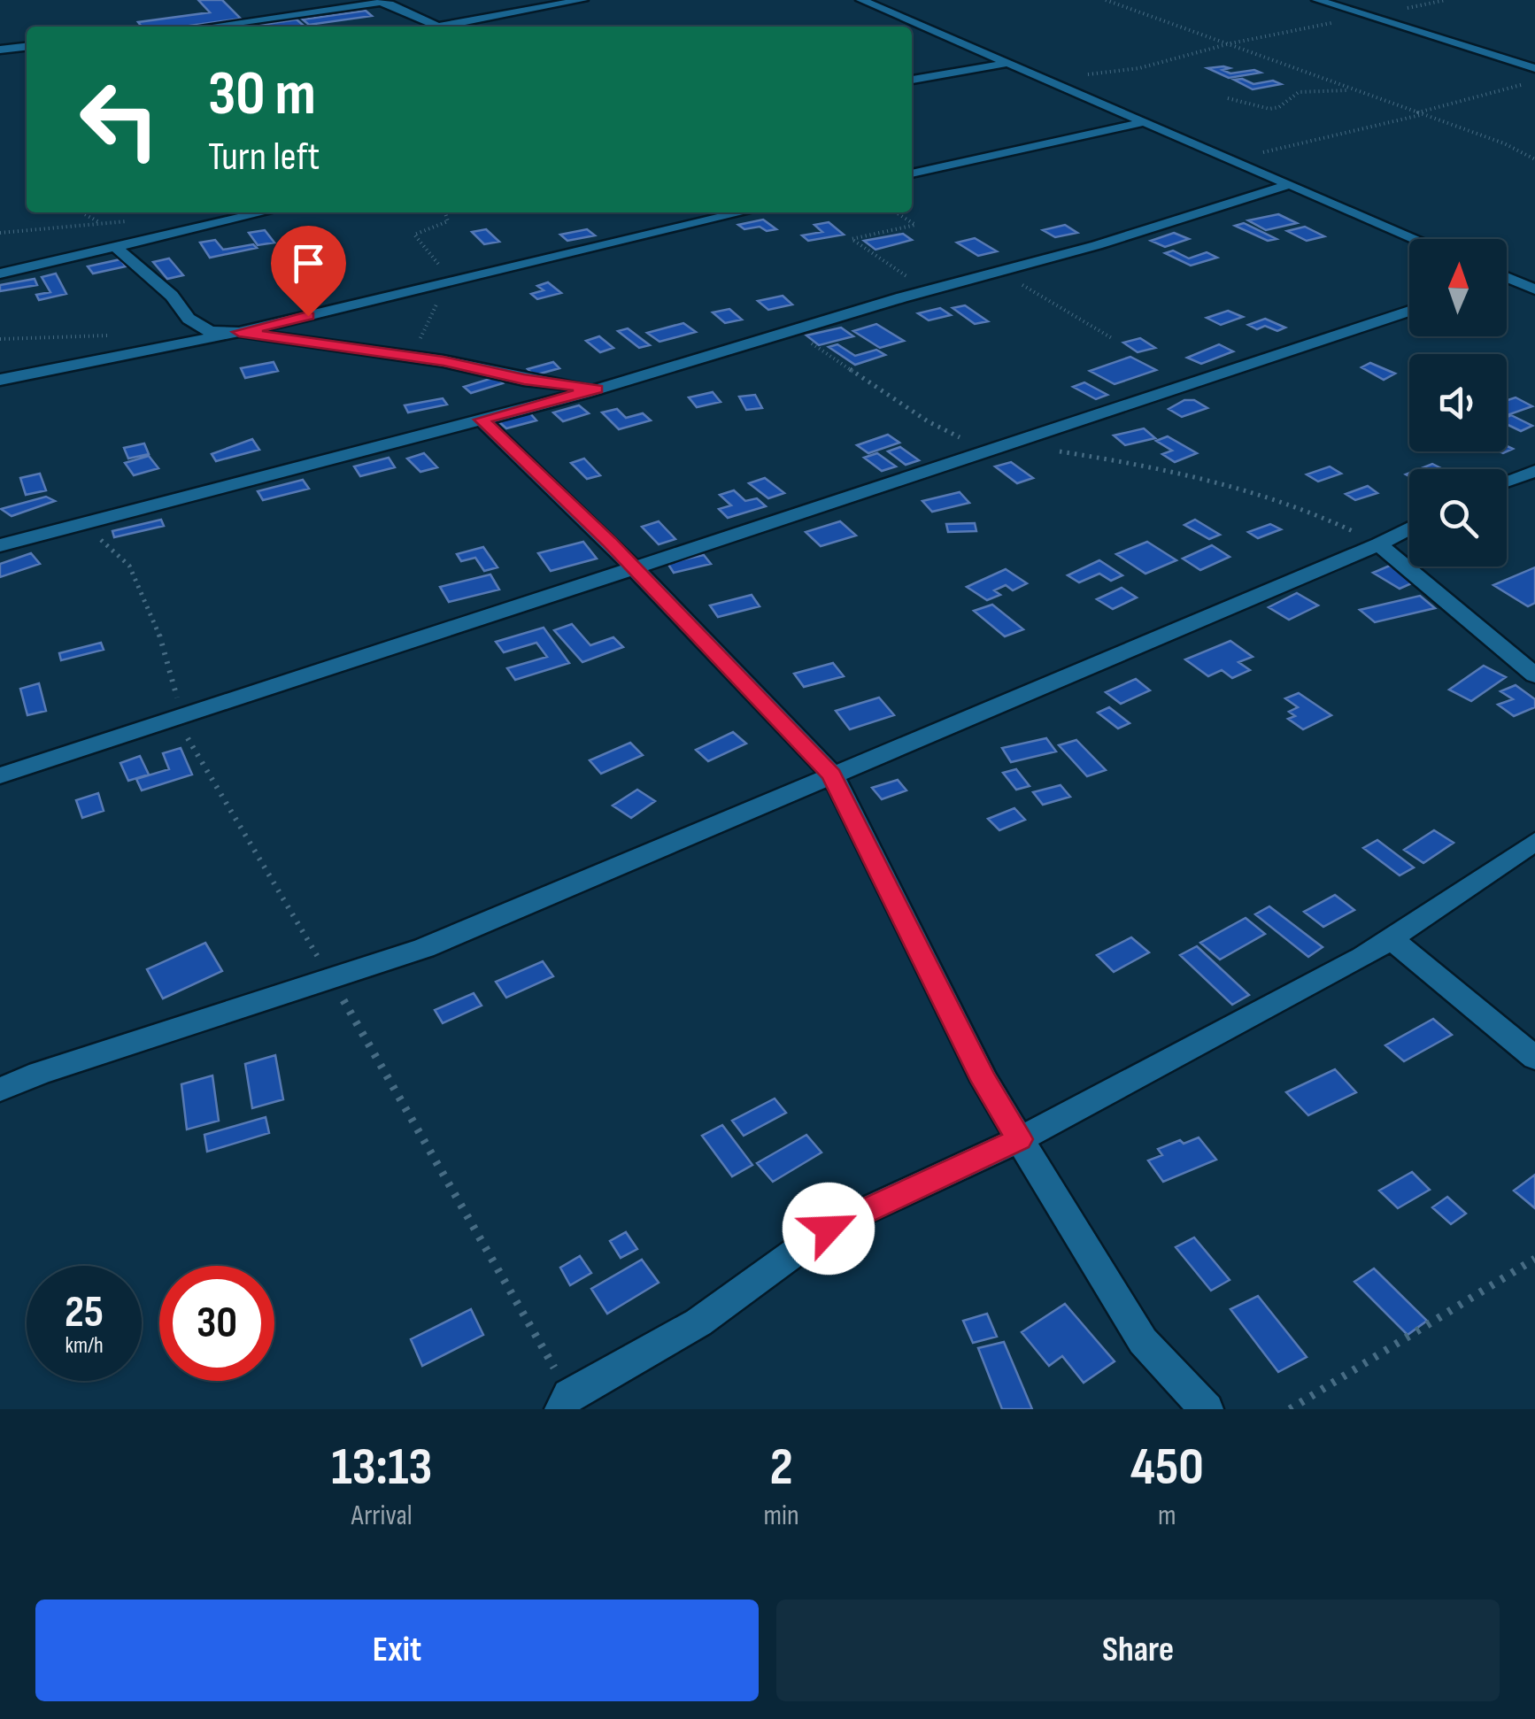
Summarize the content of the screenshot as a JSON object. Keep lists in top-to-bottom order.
{
  "north": "top",
  "page": {
    "turn": ["30 m", "Turn left"],
    "speed": "25 km/h",
    "limit": "30",
    "eta": [
      "13:13",
      "Arrival",
      "2",
      "min",
      "450",
      "m"
    ],
    "buttons": ["Exit", "Share"]
  }
}
